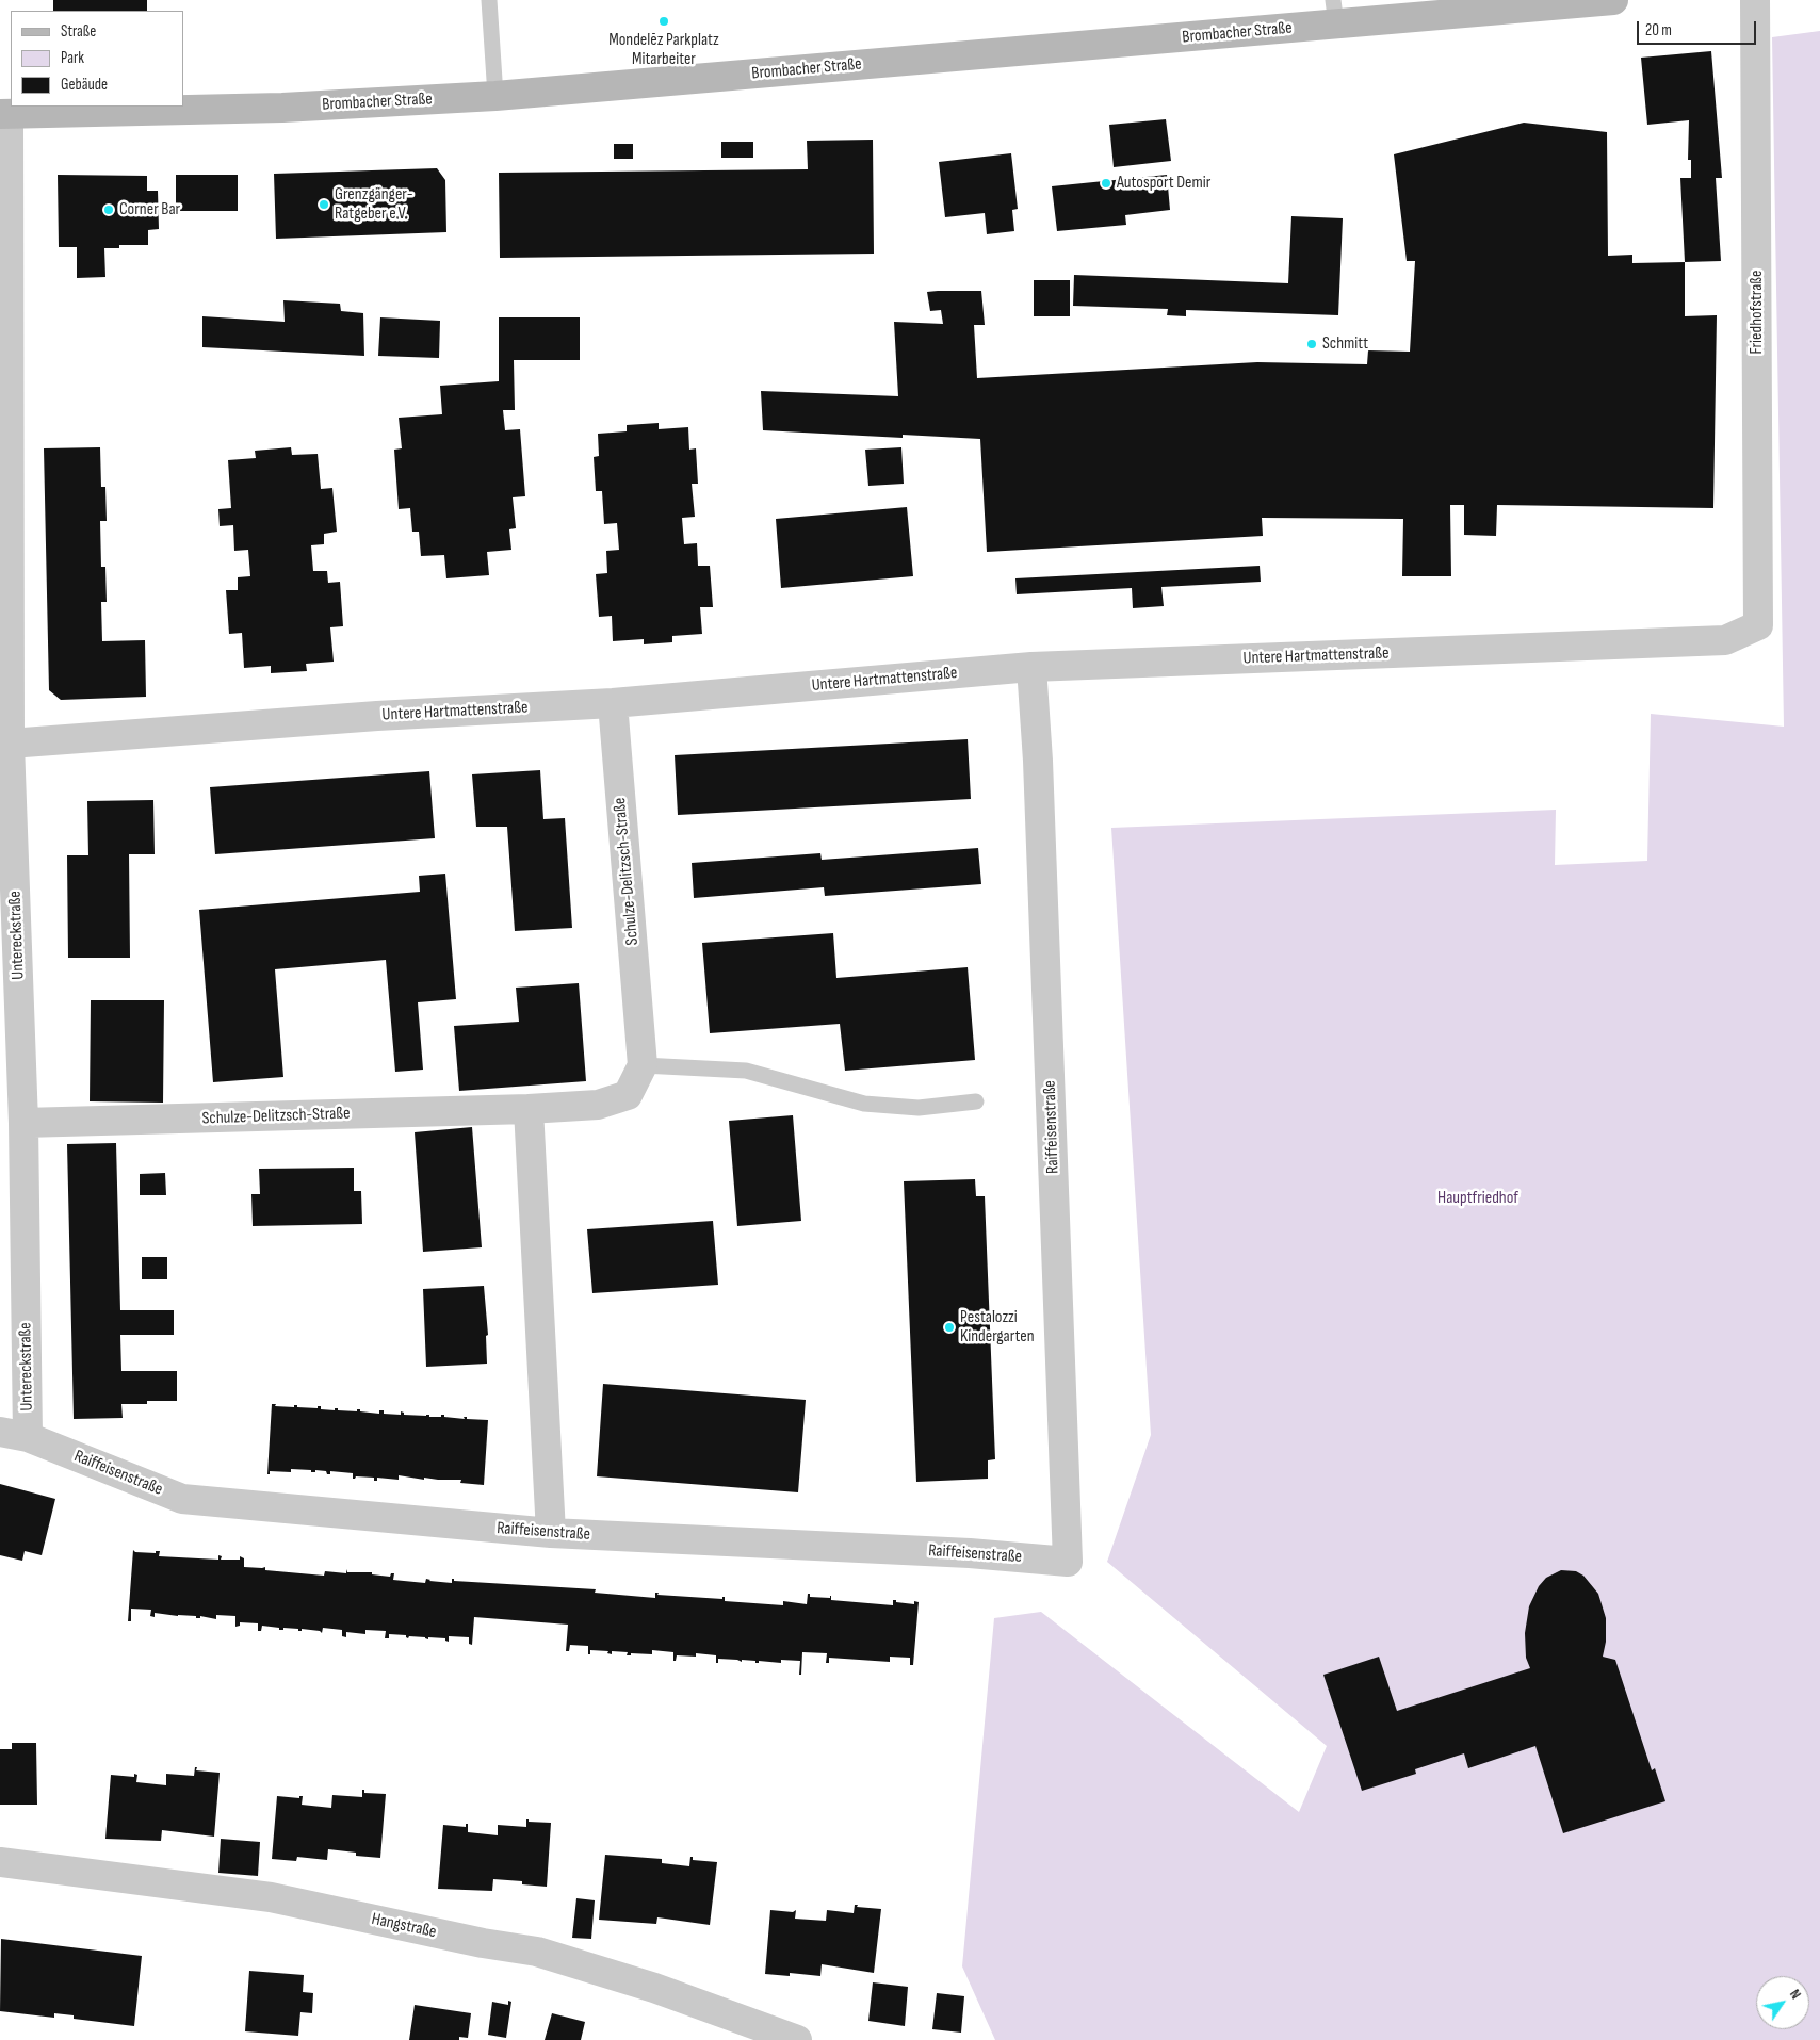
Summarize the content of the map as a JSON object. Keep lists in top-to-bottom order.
{
  "streets": {
    "main road": ["Brombacher Straße"],
    "street": [
      "Friedhofstraße",
      "Untere Hartmattenstraße",
      "Schulze-Delitzsch-Straße",
      "Untereckstraße",
      "Raiffeisenstraße",
      "Hangstraße"
    ]
  },
  "crossings": [
    ["Brombacher Straße", "Untereckstraße"],
    ["Friedhofstraße", "Untere Hartmattenstraße"],
    ["Untere Hartmattenstraße", "Schulze-Delitzsch-Straße"],
    ["Untere Hartmattenstraße", "Untereckstraße"],
    ["Untere Hartmattenstraße", "Raiffeisenstraße"],
    ["Schulze-Delitzsch-Straße", "Untereckstraße"],
    ["Untereckstraße", "Raiffeisenstraße"]
  ],
  "parks": ["Hauptfriedhof"],
  "places": [
    "Mondelēz Parkplatz Mitarbeiter",
    "Autosport Demir",
    "Grenzgänger- Ratgeber e.V.",
    "Corner Bar",
    "Schmitt",
    "Pestalozzi Kindergarten"
  ],
  "legend": ["Straße", "Park", "Gebäude"],
  "scale_bar": "20 m",
  "north": "top right"
}
